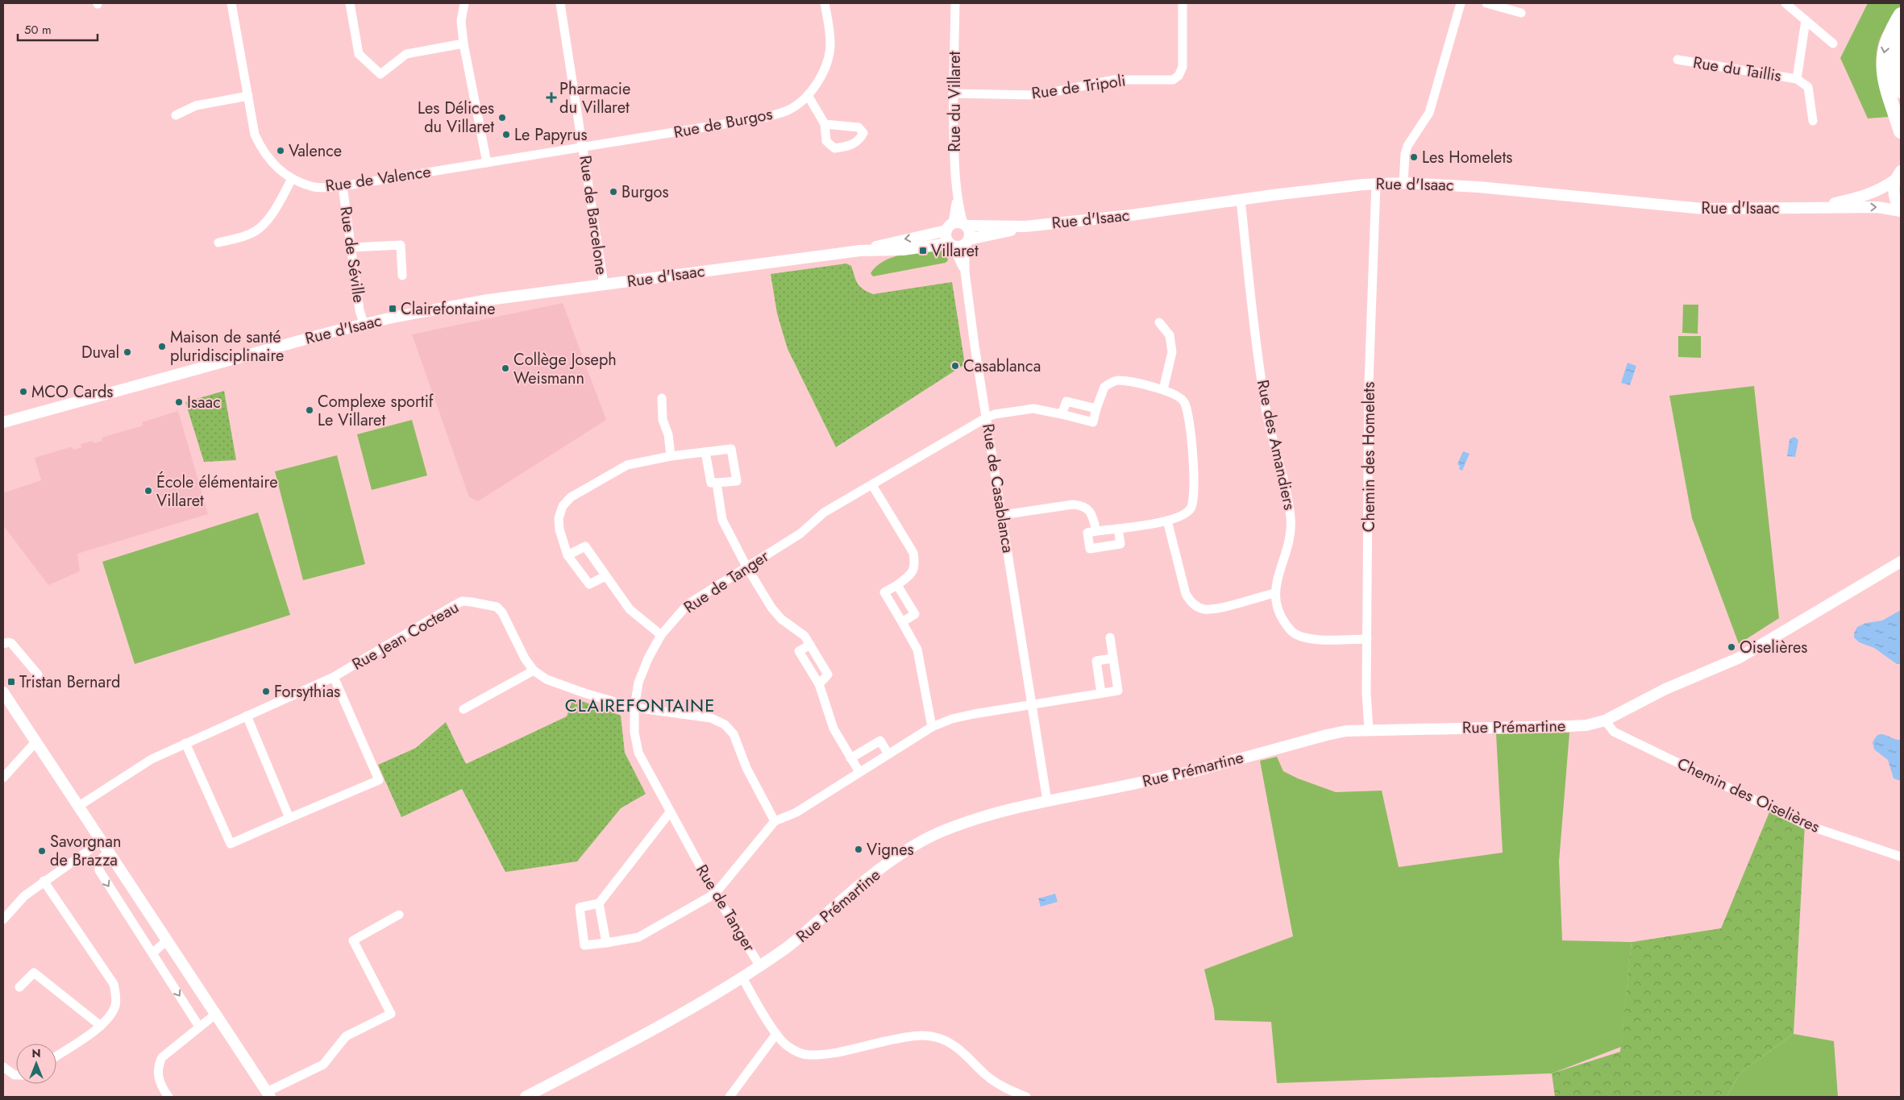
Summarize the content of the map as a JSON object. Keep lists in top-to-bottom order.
{
  "streets": {
    "street": [
      "Rue du Taillis",
      "Rue de Tripoli",
      "Rue du Villaret",
      "Rue de Burgos",
      "Rue de Valence",
      "Rue d'Isaac",
      "Rue de Barcelone",
      "Rue de Séville",
      "Rue des Amandiers",
      "Chemin des Homelets",
      "Rue de Casablanca",
      "Rue de Tanger",
      "Rue Jean Cocteau",
      "Rue Prémartine",
      "Chemin des Oiselières"
    ]
  },
  "crossings": [
    ["Rue de Tripoli", "Rue du Villaret"],
    ["Rue du Villaret", "Rue d'Isaac"],
    ["Rue du Villaret", "Rue de Casablanca"],
    ["Rue de Burgos", "Rue de Valence"],
    ["Rue de Burgos", "Rue de Barcelone"],
    ["Rue de Valence", "Rue de Barcelone"],
    ["Rue de Valence", "Rue de Séville"],
    ["Rue d'Isaac", "Rue de Barcelone"],
    ["Rue d'Isaac", "Rue de Séville"],
    ["Rue d'Isaac", "Rue des Amandiers"],
    ["Rue d'Isaac", "Chemin des Homelets"],
    ["Rue d'Isaac", "Rue de Casablanca"],
    ["Rue des Amandiers", "Chemin des Homelets"],
    ["Chemin des Homelets", "Rue Prémartine"],
    ["Rue de Casablanca", "Rue de Tanger"],
    ["Rue de Casablanca", "Rue Prémartine"],
    ["Rue de Tanger", "Rue Jean Cocteau"],
    ["Rue de Tanger", "Rue Prémartine"],
    ["Rue Prémartine", "Chemin des Oiselières"]
  ],
  "districts": ["CLAIREFONTAINE"],
  "places": {
    "health": ["Pharmacie du Villaret"],
    "other": [
      "Les Délices du Villaret",
      "Le Papyrus",
      "Valence",
      "Les Homelets",
      "Burgos",
      "Maison de santé pluridisciplinaire",
      "Duval",
      "Casablanca",
      "Collège Joseph Weismann",
      "MCO Cards",
      "Isaac",
      "Complexe sportif Le Villaret",
      "École élémentaire Villaret",
      "Oiselières",
      "Forsythias",
      "Vignes",
      "Savorgnan de Brazza"
    ],
    "transit": ["Villaret", "Clairefontaine", "Tristan Bernard"]
  },
  "scale_bar": "50 m",
  "north": "top"
}
